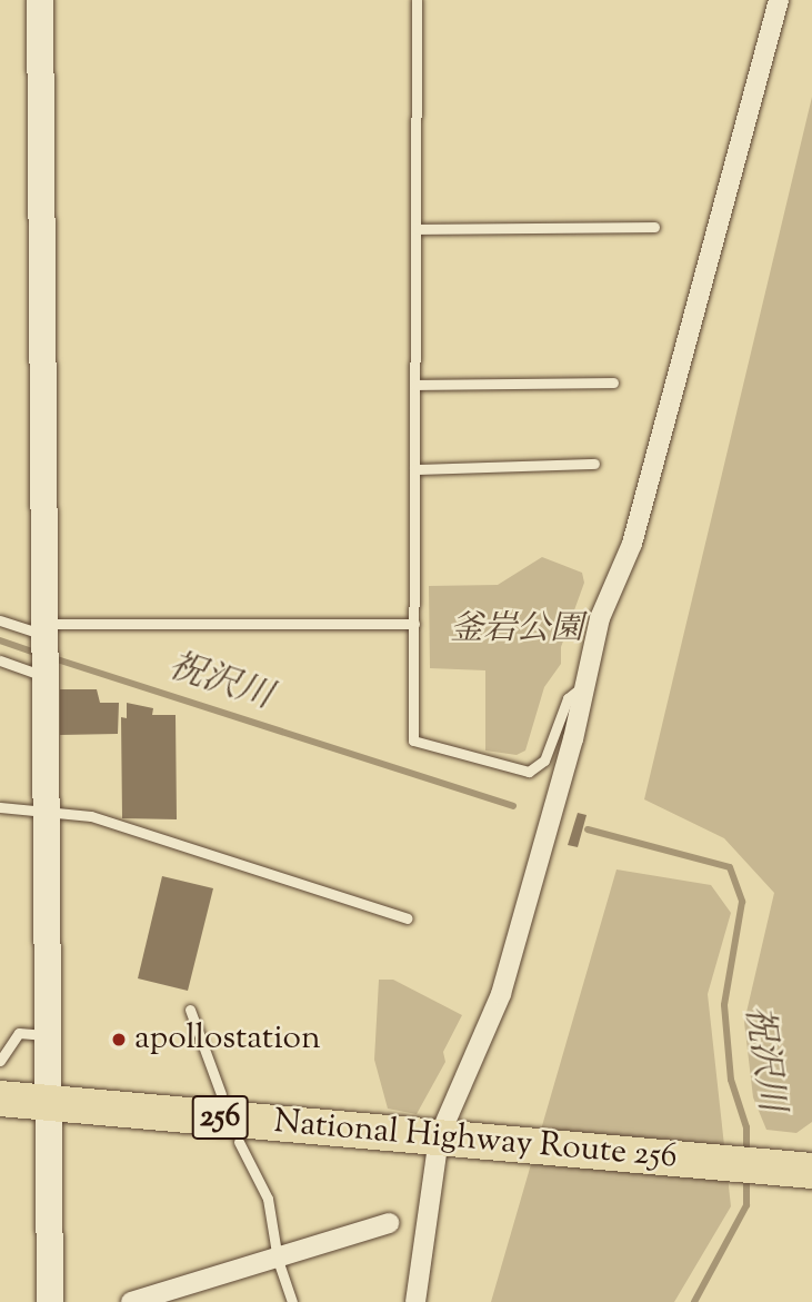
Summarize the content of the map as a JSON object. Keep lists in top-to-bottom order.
{
  "streets": {
    "highway": ["256", "National Highway Route 256"]
  },
  "water": ["祝沢川"],
  "parks": ["釜岩公園"],
  "places": ["apollostation"]
}
